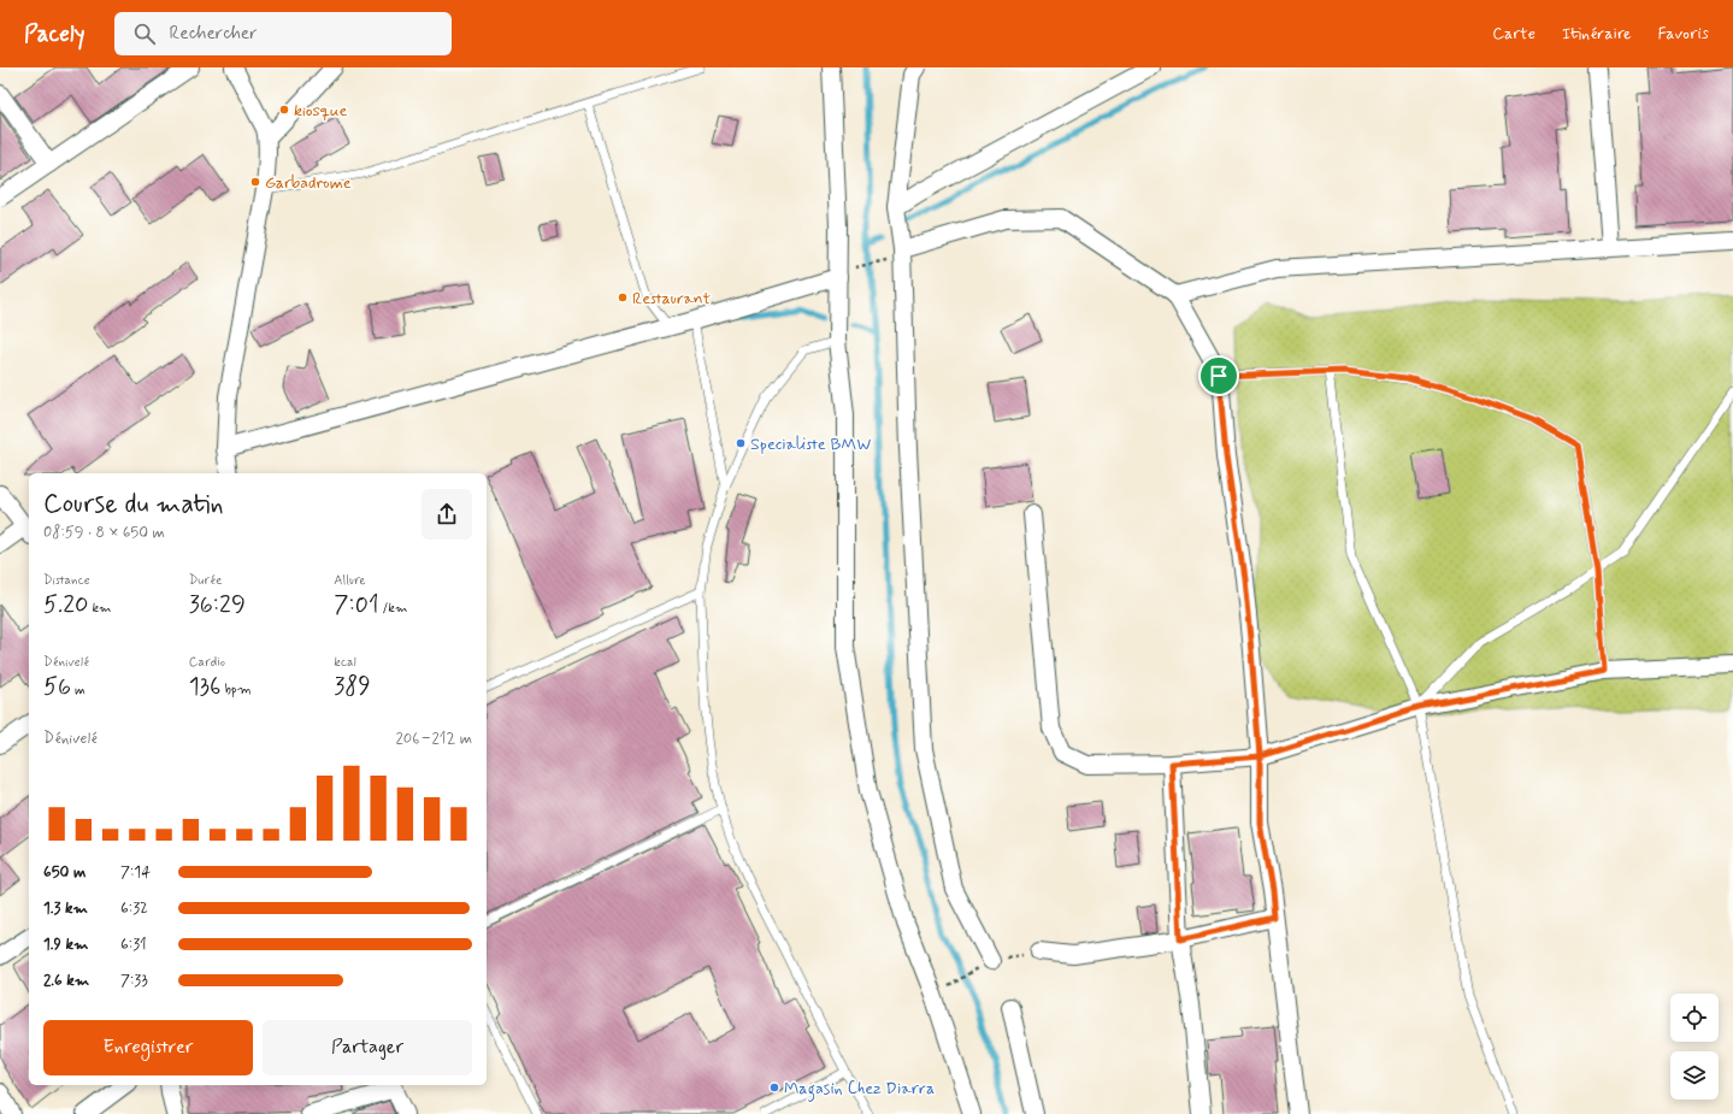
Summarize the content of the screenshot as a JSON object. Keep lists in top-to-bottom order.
{
  "places": [
    "kiosque",
    "Garbadrome",
    "Restaurant",
    "Specialiste BMW",
    "Magasin Chez Diarra"
  ],
  "page": {
    "header": "Pacely",
    "search": "Rechercher",
    "nav": ["Carte", "Itinéraire", "Favoris"],
    "heading": ["Course du matin", "08:59 · 8 × 650 m"],
    "stats": [
      ["Distance", "5.20 km"],
      ["Durée", "36:29"],
      ["Allure", "7:01 /km"],
      ["Dénivelé", "56 m"],
      ["Cardio", "136 bpm"],
      ["kcal", "389"]
    ],
    "chart": ["Dénivelé", "206–212 m"],
    "list": [
      {
        "name": "650 m",
        "note": "7:14"
      },
      {
        "name": "1.3 km",
        "note": "6:32"
      },
      {
        "name": "1.9 km",
        "note": "6:31"
      },
      {
        "name": "2.6 km",
        "note": "7:33"
      }
    ],
    "buttons": ["Enregistrer", "Partager"]
  }
}
